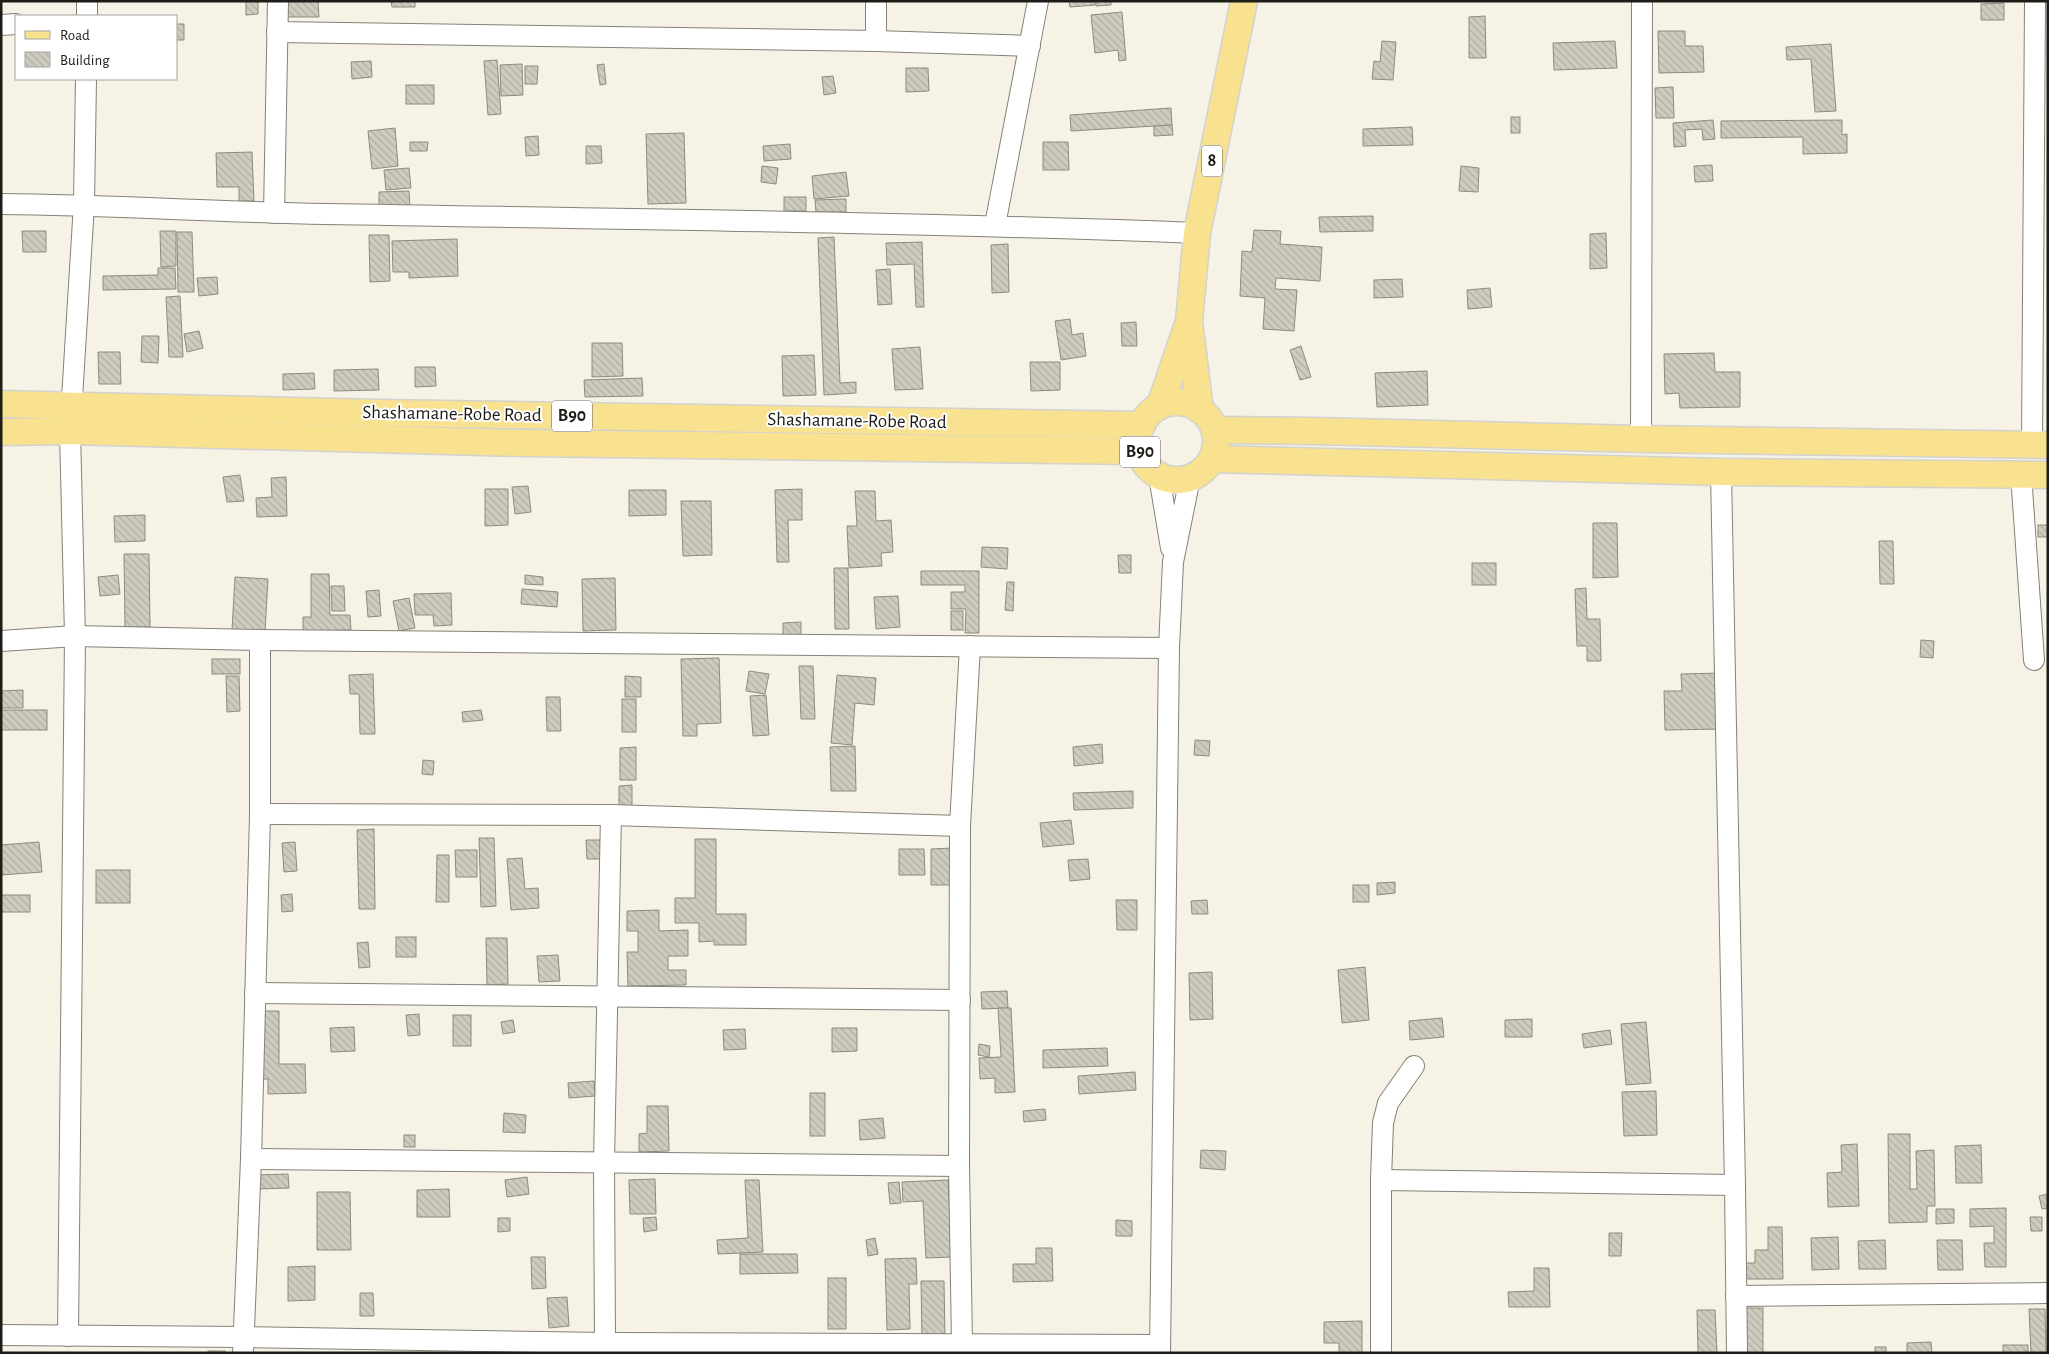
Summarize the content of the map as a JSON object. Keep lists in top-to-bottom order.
{
  "streets": {
    "main road": ["8", "Shashamane-Robe Road", "B90"]
  },
  "crossings": [
    ["8", "Shashamane-Robe Road"],
    ["8", "B90"],
    ["Shashamane-Robe Road", "B90"]
  ],
  "legend": ["Road", "Building"]
}
